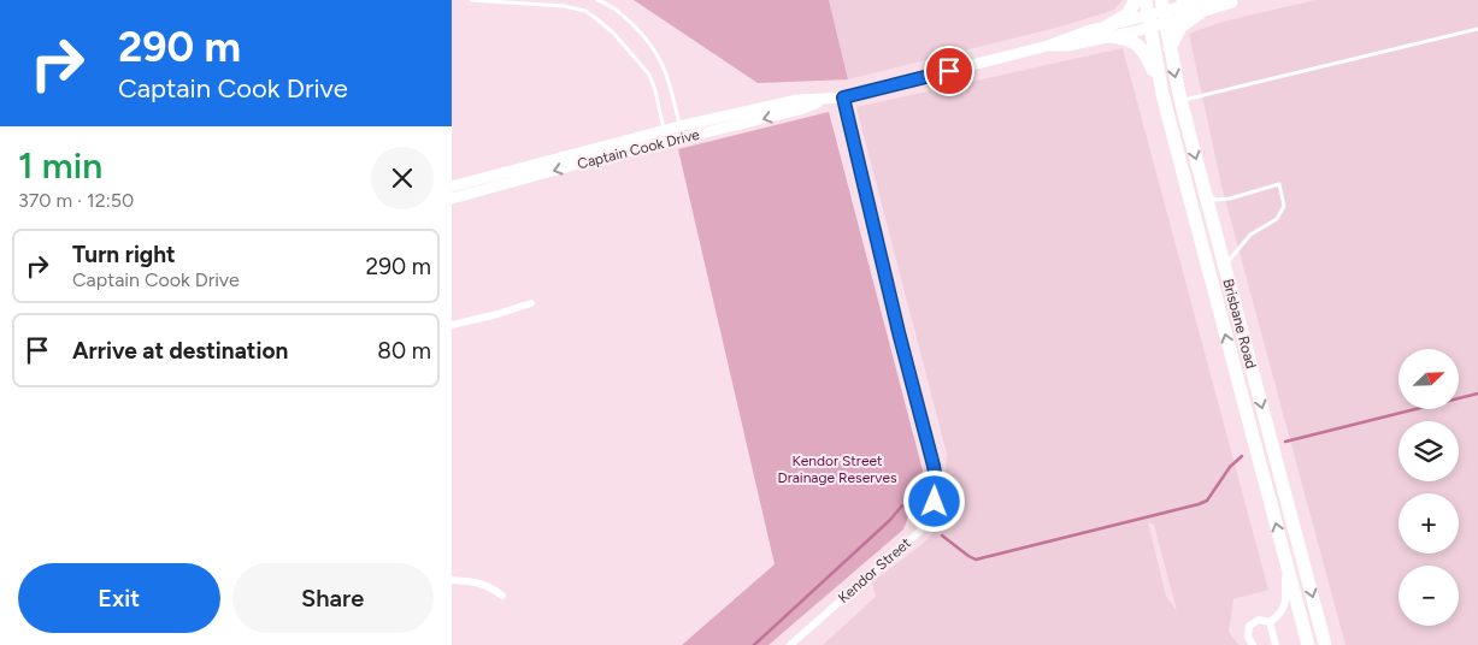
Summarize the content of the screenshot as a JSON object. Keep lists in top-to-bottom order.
{
  "streets": {
    "highway": ["Brisbane Road"],
    "street": ["Captain Cook Drive", "Kendor Street"]
  },
  "crossings": [
    ["Captain Cook Drive", "Brisbane Road"],
    ["Captain Cook Drive", "Kendor Street"]
  ],
  "parks": ["Kendor Street Drainage Reserves"],
  "north": "top right",
  "page": {
    "turn": ["290 m", "Captain Cook Drive"],
    "heading": ["1 min", "370 m · 12:50"],
    "list": [
      {
        "name": "Turn right",
        "note": "Captain Cook Drive",
        "value": "290 m"
      },
      {
        "name": "Arrive at destination",
        "value": "80 m"
      }
    ],
    "map_buttons": ["+", "−"],
    "buttons": ["Exit", "Share"]
  }
}
